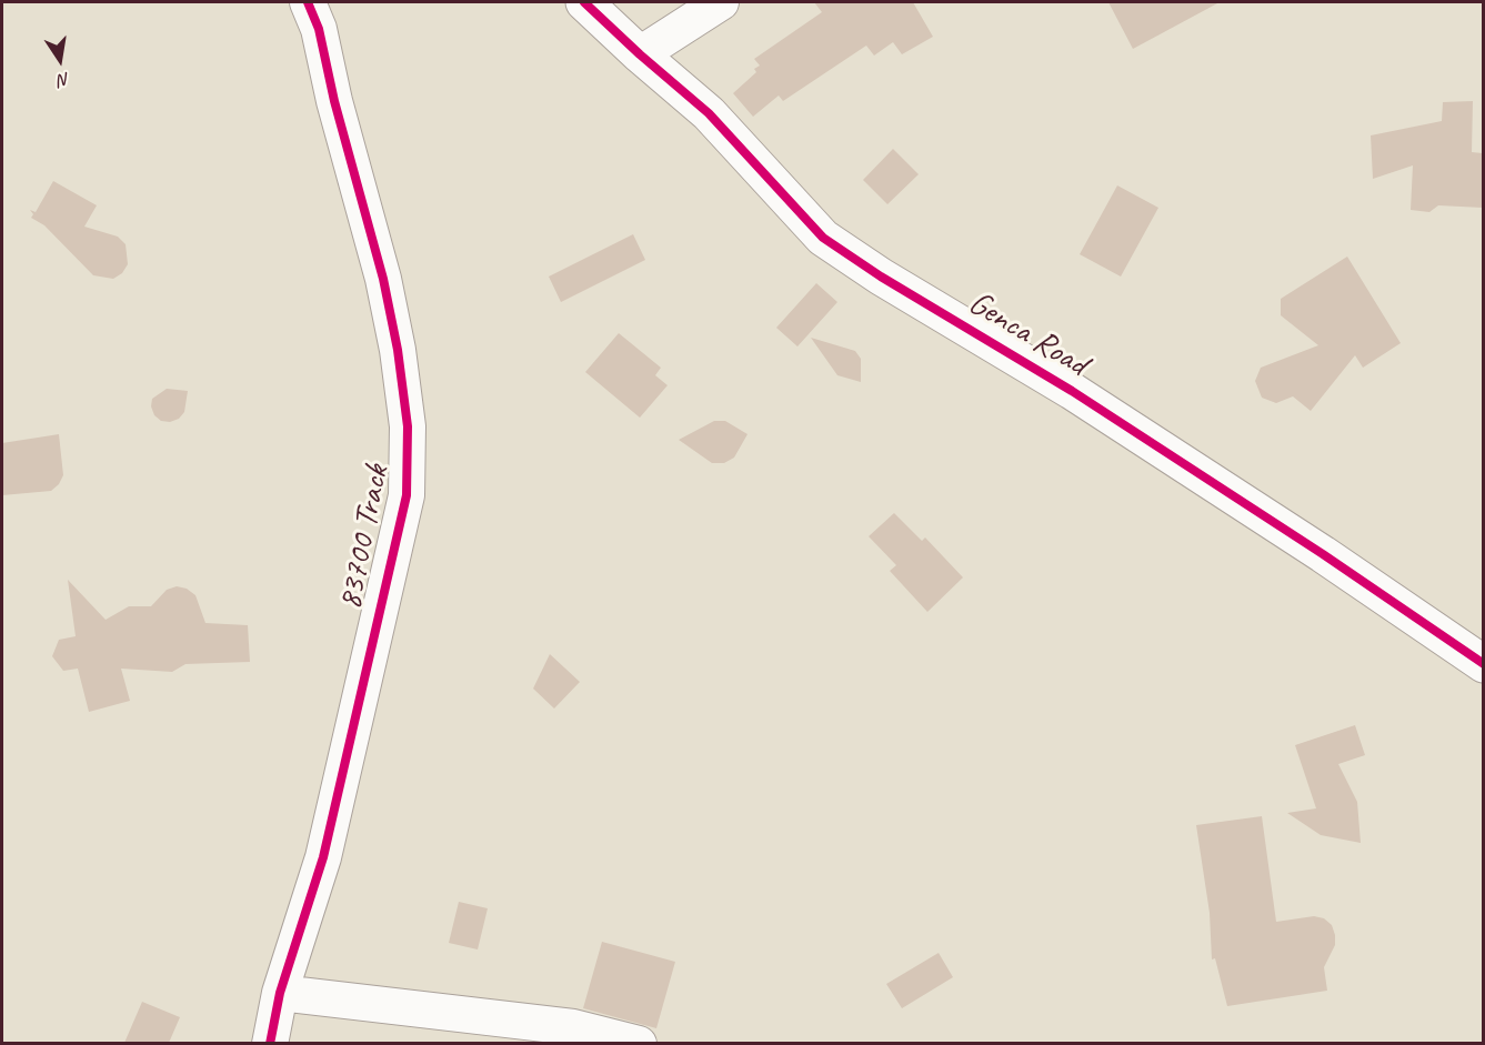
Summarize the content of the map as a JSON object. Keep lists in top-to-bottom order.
{
  "streets": {
    "street": ["Genca Road", "83700 Track"]
  },
  "north": "bottom"
}
